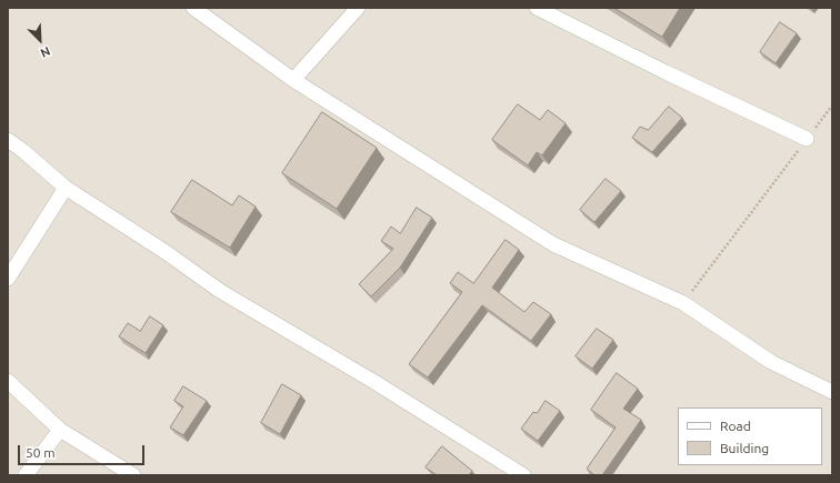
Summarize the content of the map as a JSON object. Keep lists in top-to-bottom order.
{
  "legend": ["Road", "Building"],
  "scale_bar": "50 m",
  "north": "bottom right"
}
